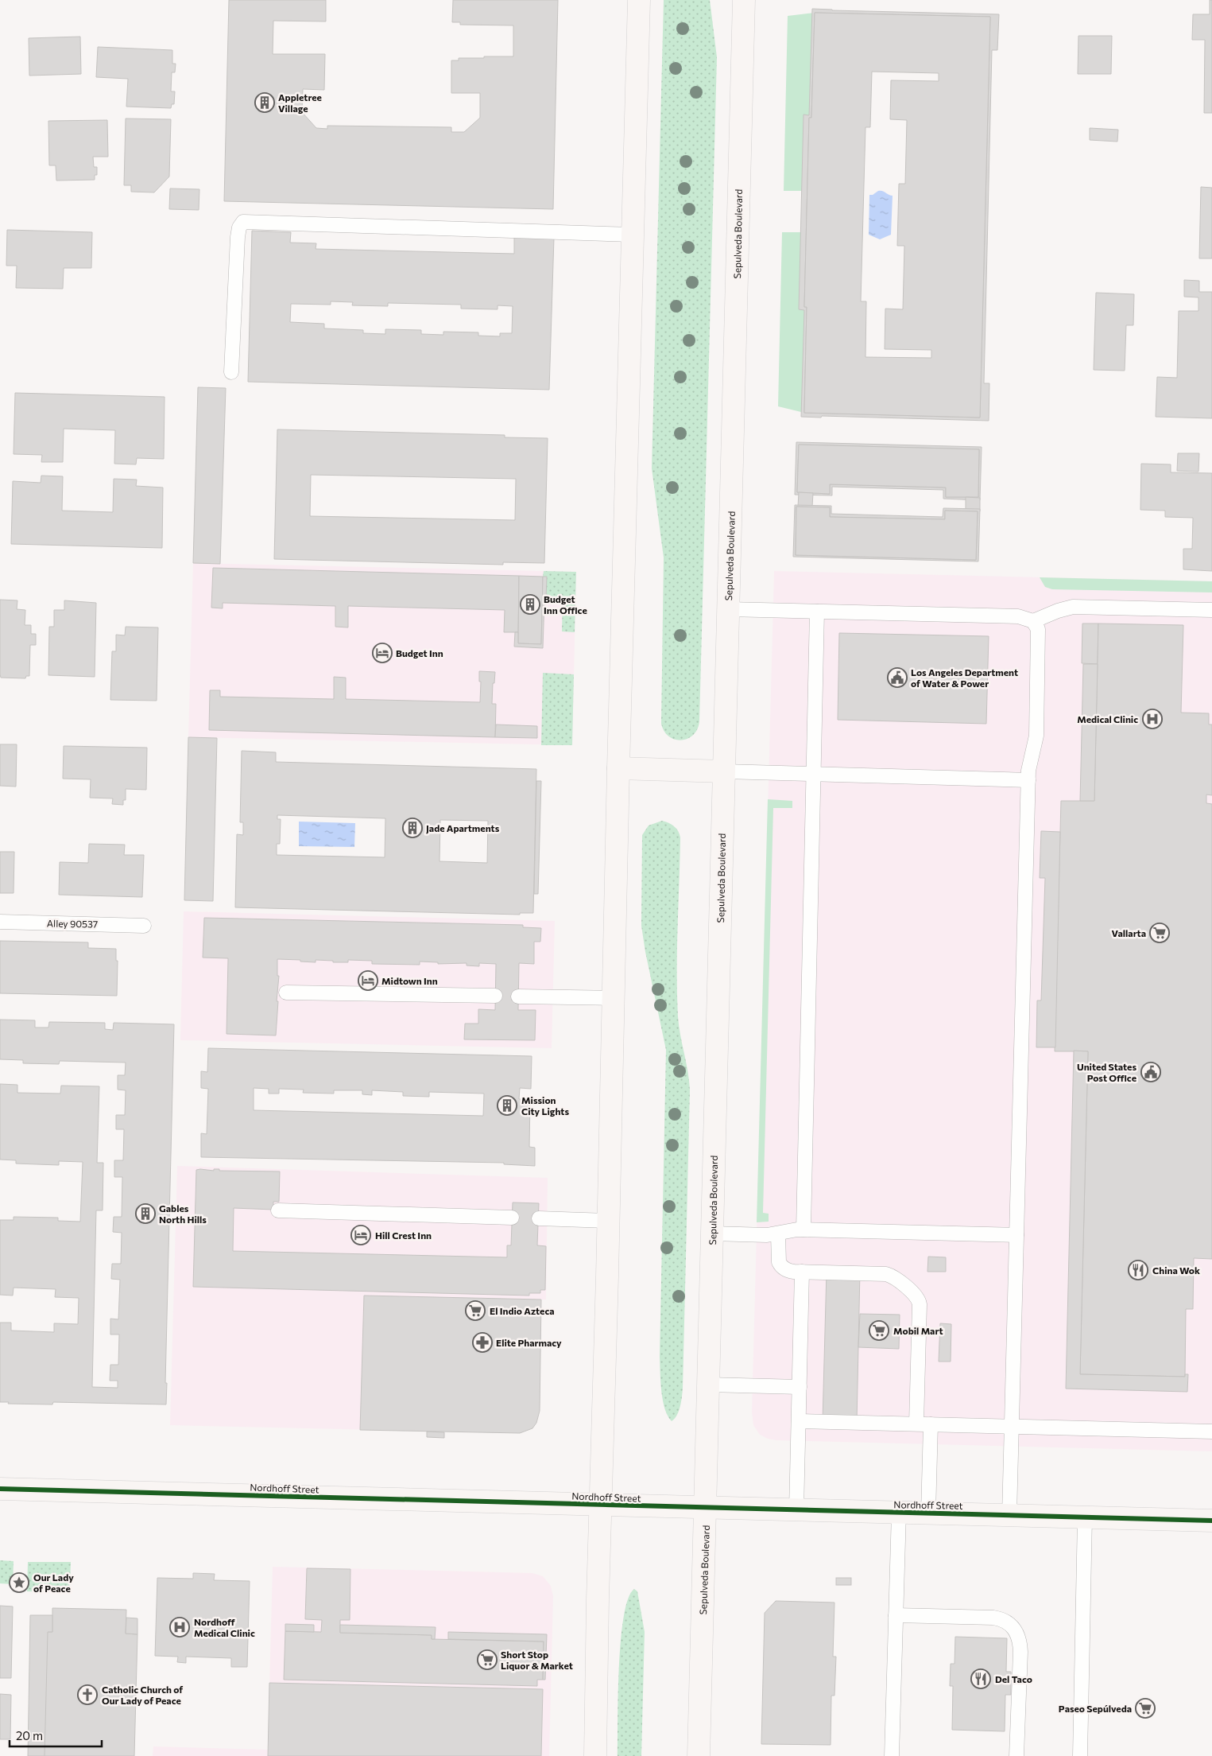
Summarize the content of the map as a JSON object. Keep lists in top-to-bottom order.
{
  "streets": {
    "main road": ["Sepulveda Boulevard", "Nordhoff Street"],
    "lane": ["Alley 90537"]
  },
  "crossings": [
    ["Sepulveda Boulevard", "Nordhoff Street"]
  ],
  "places": {
    "building": [
      "Appletree Village",
      "Budget Inn Office",
      "Jade Apartments",
      "Mission City Lights",
      "Gables North Hills"
    ],
    "hotel": ["Budget Inn", "Midtown Inn", "Hill Crest Inn"],
    "public building": ["Los Angeles Department of Water & Power", "United States Post Office"],
    "hospital": ["Medical Clinic", "Nordhoff Medical Clinic"],
    "supermarket": [
      "Vallarta",
      "El Indio Azteca",
      "Mobil Mart",
      "Short Stop Liquor & Market",
      "Paseo Sepúlveda"
    ],
    "restaurant": ["China Wok", "Del Taco"],
    "pharmacy": ["Elite Pharmacy"],
    "place": ["Our Lady of Peace"],
    "church": ["Catholic Church of Our Lady of Peace"]
  },
  "scale_bar": "20 m"
}
